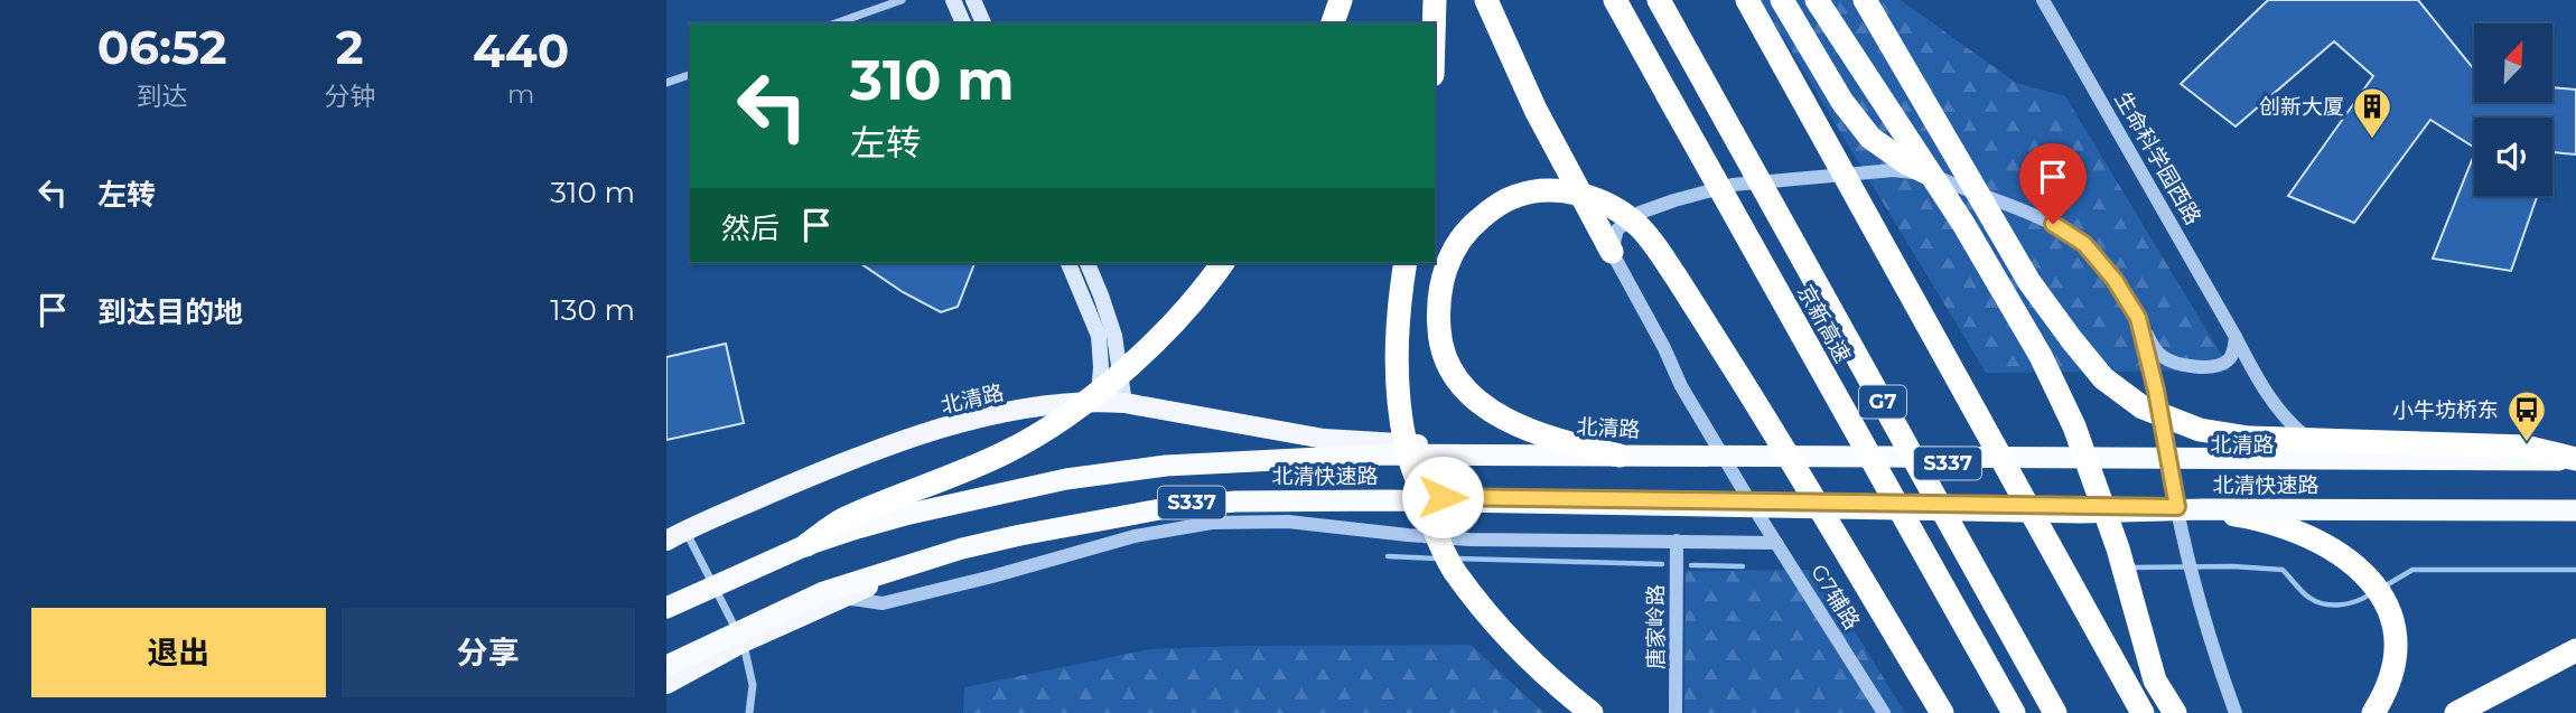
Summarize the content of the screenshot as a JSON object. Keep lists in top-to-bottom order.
{
  "streets": {
    "highway": ["京新高速", "G7", "北清快速路"],
    "main road": ["北清路", "S337"],
    "street": ["生命科学园西路", "G7辅路", "唐家岭路"]
  },
  "crossings": [
    ["生命科学园西路", "北清路"],
    ["北清路", "G7辅路"],
    ["S337", "G7辅路"]
  ],
  "places": {
    "building": ["创新大厦"],
    "bus stop": ["小牛坊桥东"]
  },
  "north": "top right",
  "page": {
    "eta": [
      "06:52",
      "到达",
      "2",
      "分钟",
      "440",
      "m"
    ],
    "turn": ["310 m", "左转"],
    "list": [
      {
        "name": "左转",
        "value": "310 m"
      },
      {
        "name": "到达目的地",
        "value": "130 m"
      }
    ],
    "then": "然后",
    "buttons": ["退出", "分享"]
  }
}
